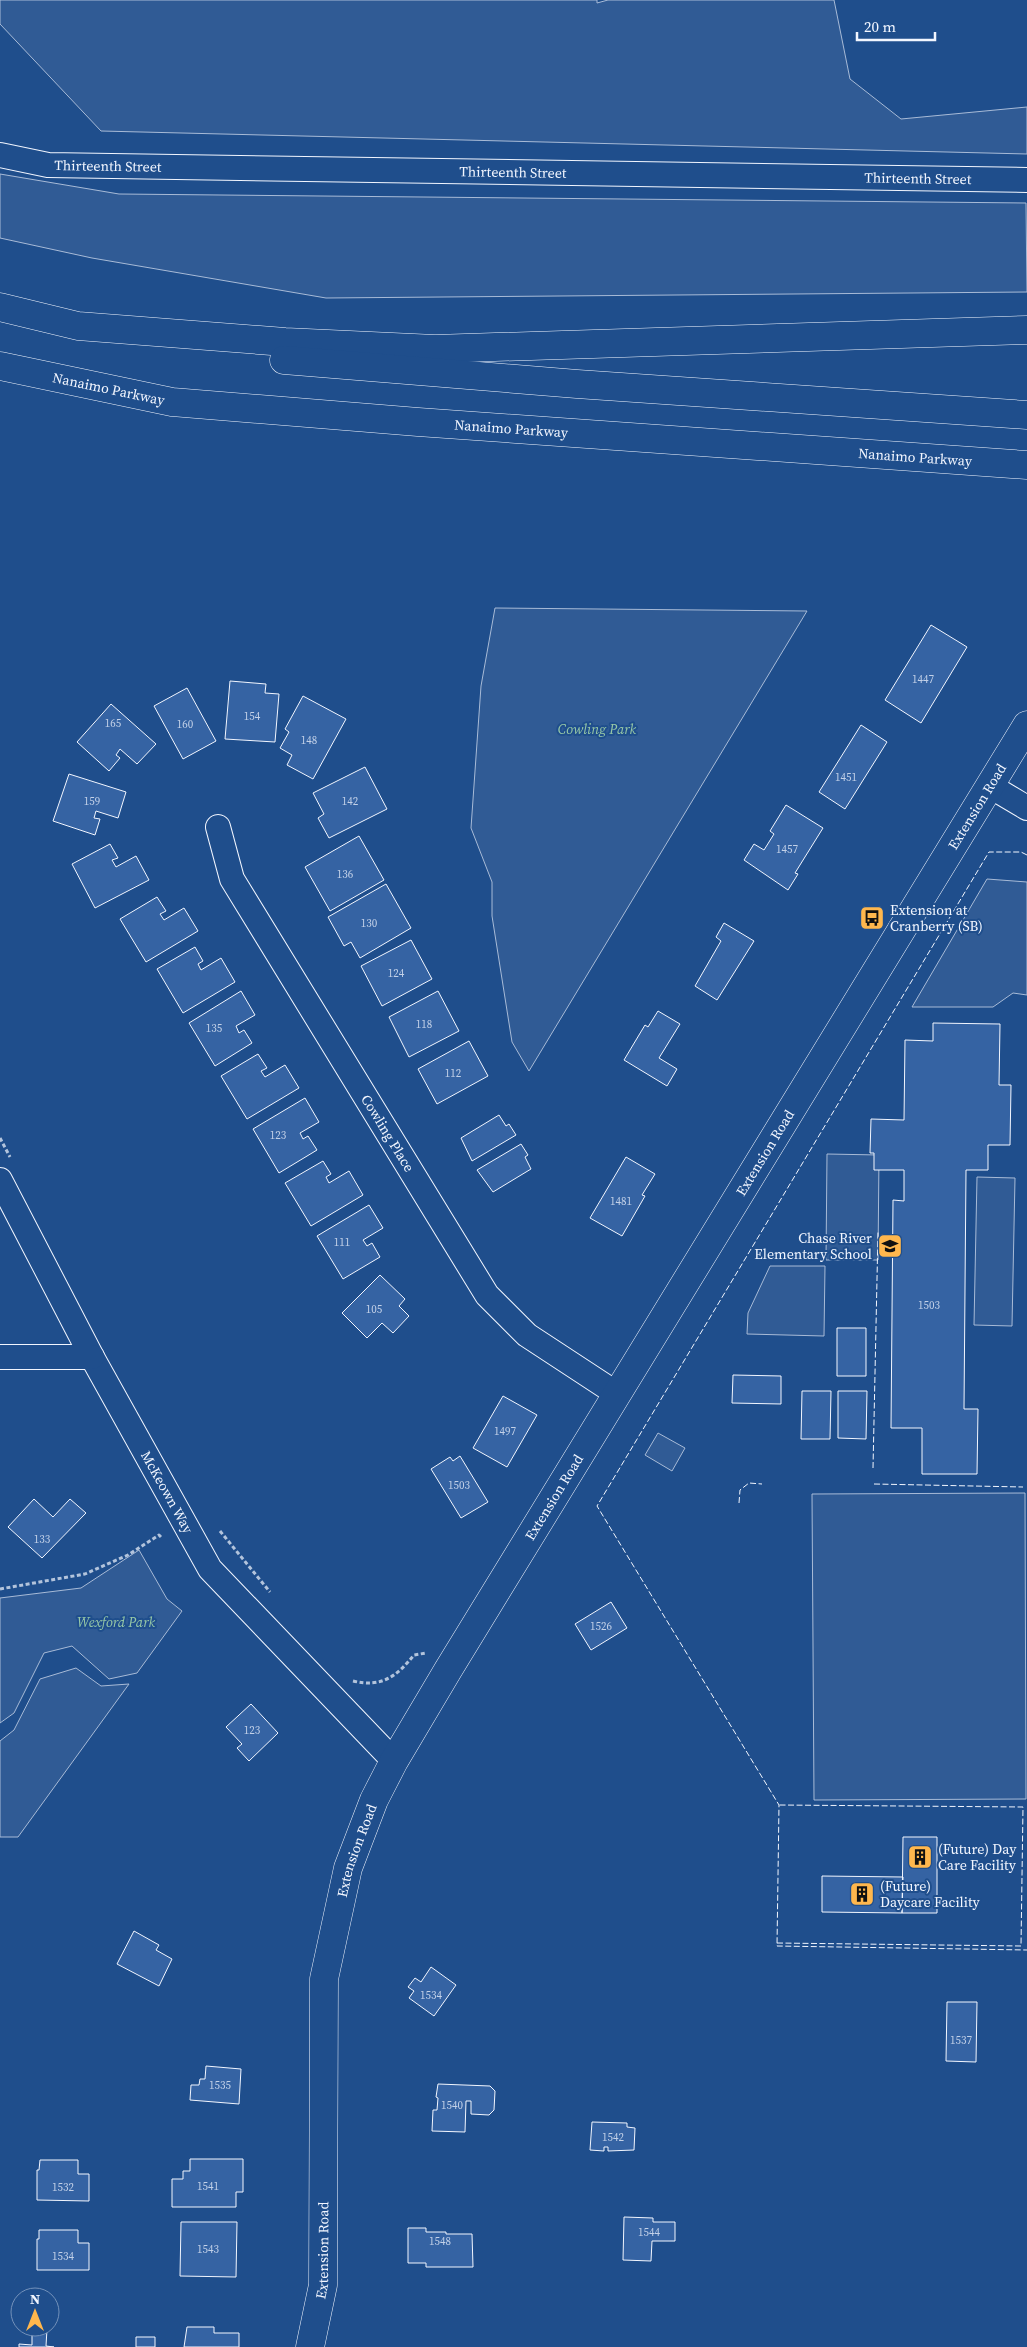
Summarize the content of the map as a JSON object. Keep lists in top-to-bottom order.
{
  "streets": {
    "main road": ["Nanaimo Parkway", "Extension Road"],
    "street": ["Thirteenth Street", "Cowling Place", "McKeown Way"]
  },
  "crossings": [
    ["Extension Road", "Cowling Place"],
    ["Extension Road", "McKeown Way"]
  ],
  "parks": ["Cowling Park", "Wexford Park"],
  "places": {
    "bus stop": ["Extension at Cranberry (SB)"],
    "school or university": ["Chase River Elementary School"],
    "building": ["(Future) Day Care Facility", "(Future) Daycare Facility"]
  },
  "house_numbers": [
    "1447",
    "154",
    "165",
    "160",
    "148",
    "1451",
    "159",
    "142",
    "1457",
    "136",
    "130",
    "124",
    "118",
    "135",
    "112",
    "123",
    "1481",
    "111",
    "1503",
    "105",
    "1497",
    "1503",
    "133",
    "1526",
    "123",
    "1534",
    "1537",
    "1535",
    "1540",
    "1542",
    "1541",
    "1532",
    "1544",
    "1548",
    "1543",
    "1534"
  ],
  "scale_bar": "20 m",
  "north": "top"
}
